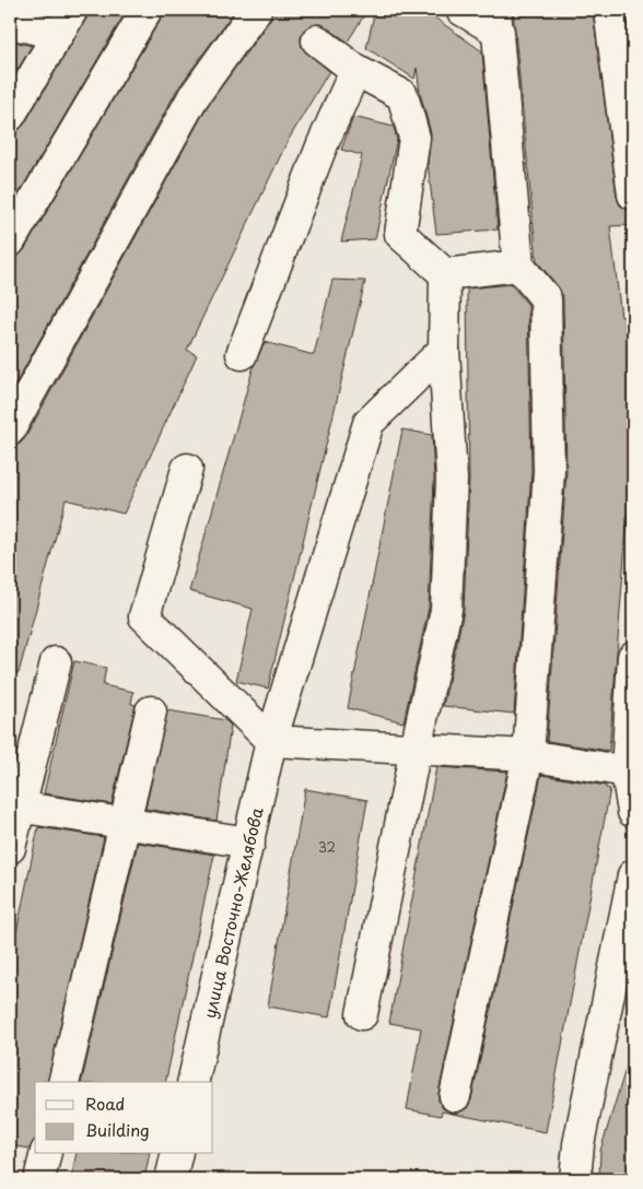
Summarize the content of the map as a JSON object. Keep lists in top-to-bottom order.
{
  "streets": {
    "street": ["улица Восточно-Желябова"]
  },
  "house_numbers": ["32"],
  "legend": ["Road", "Building"]
}
